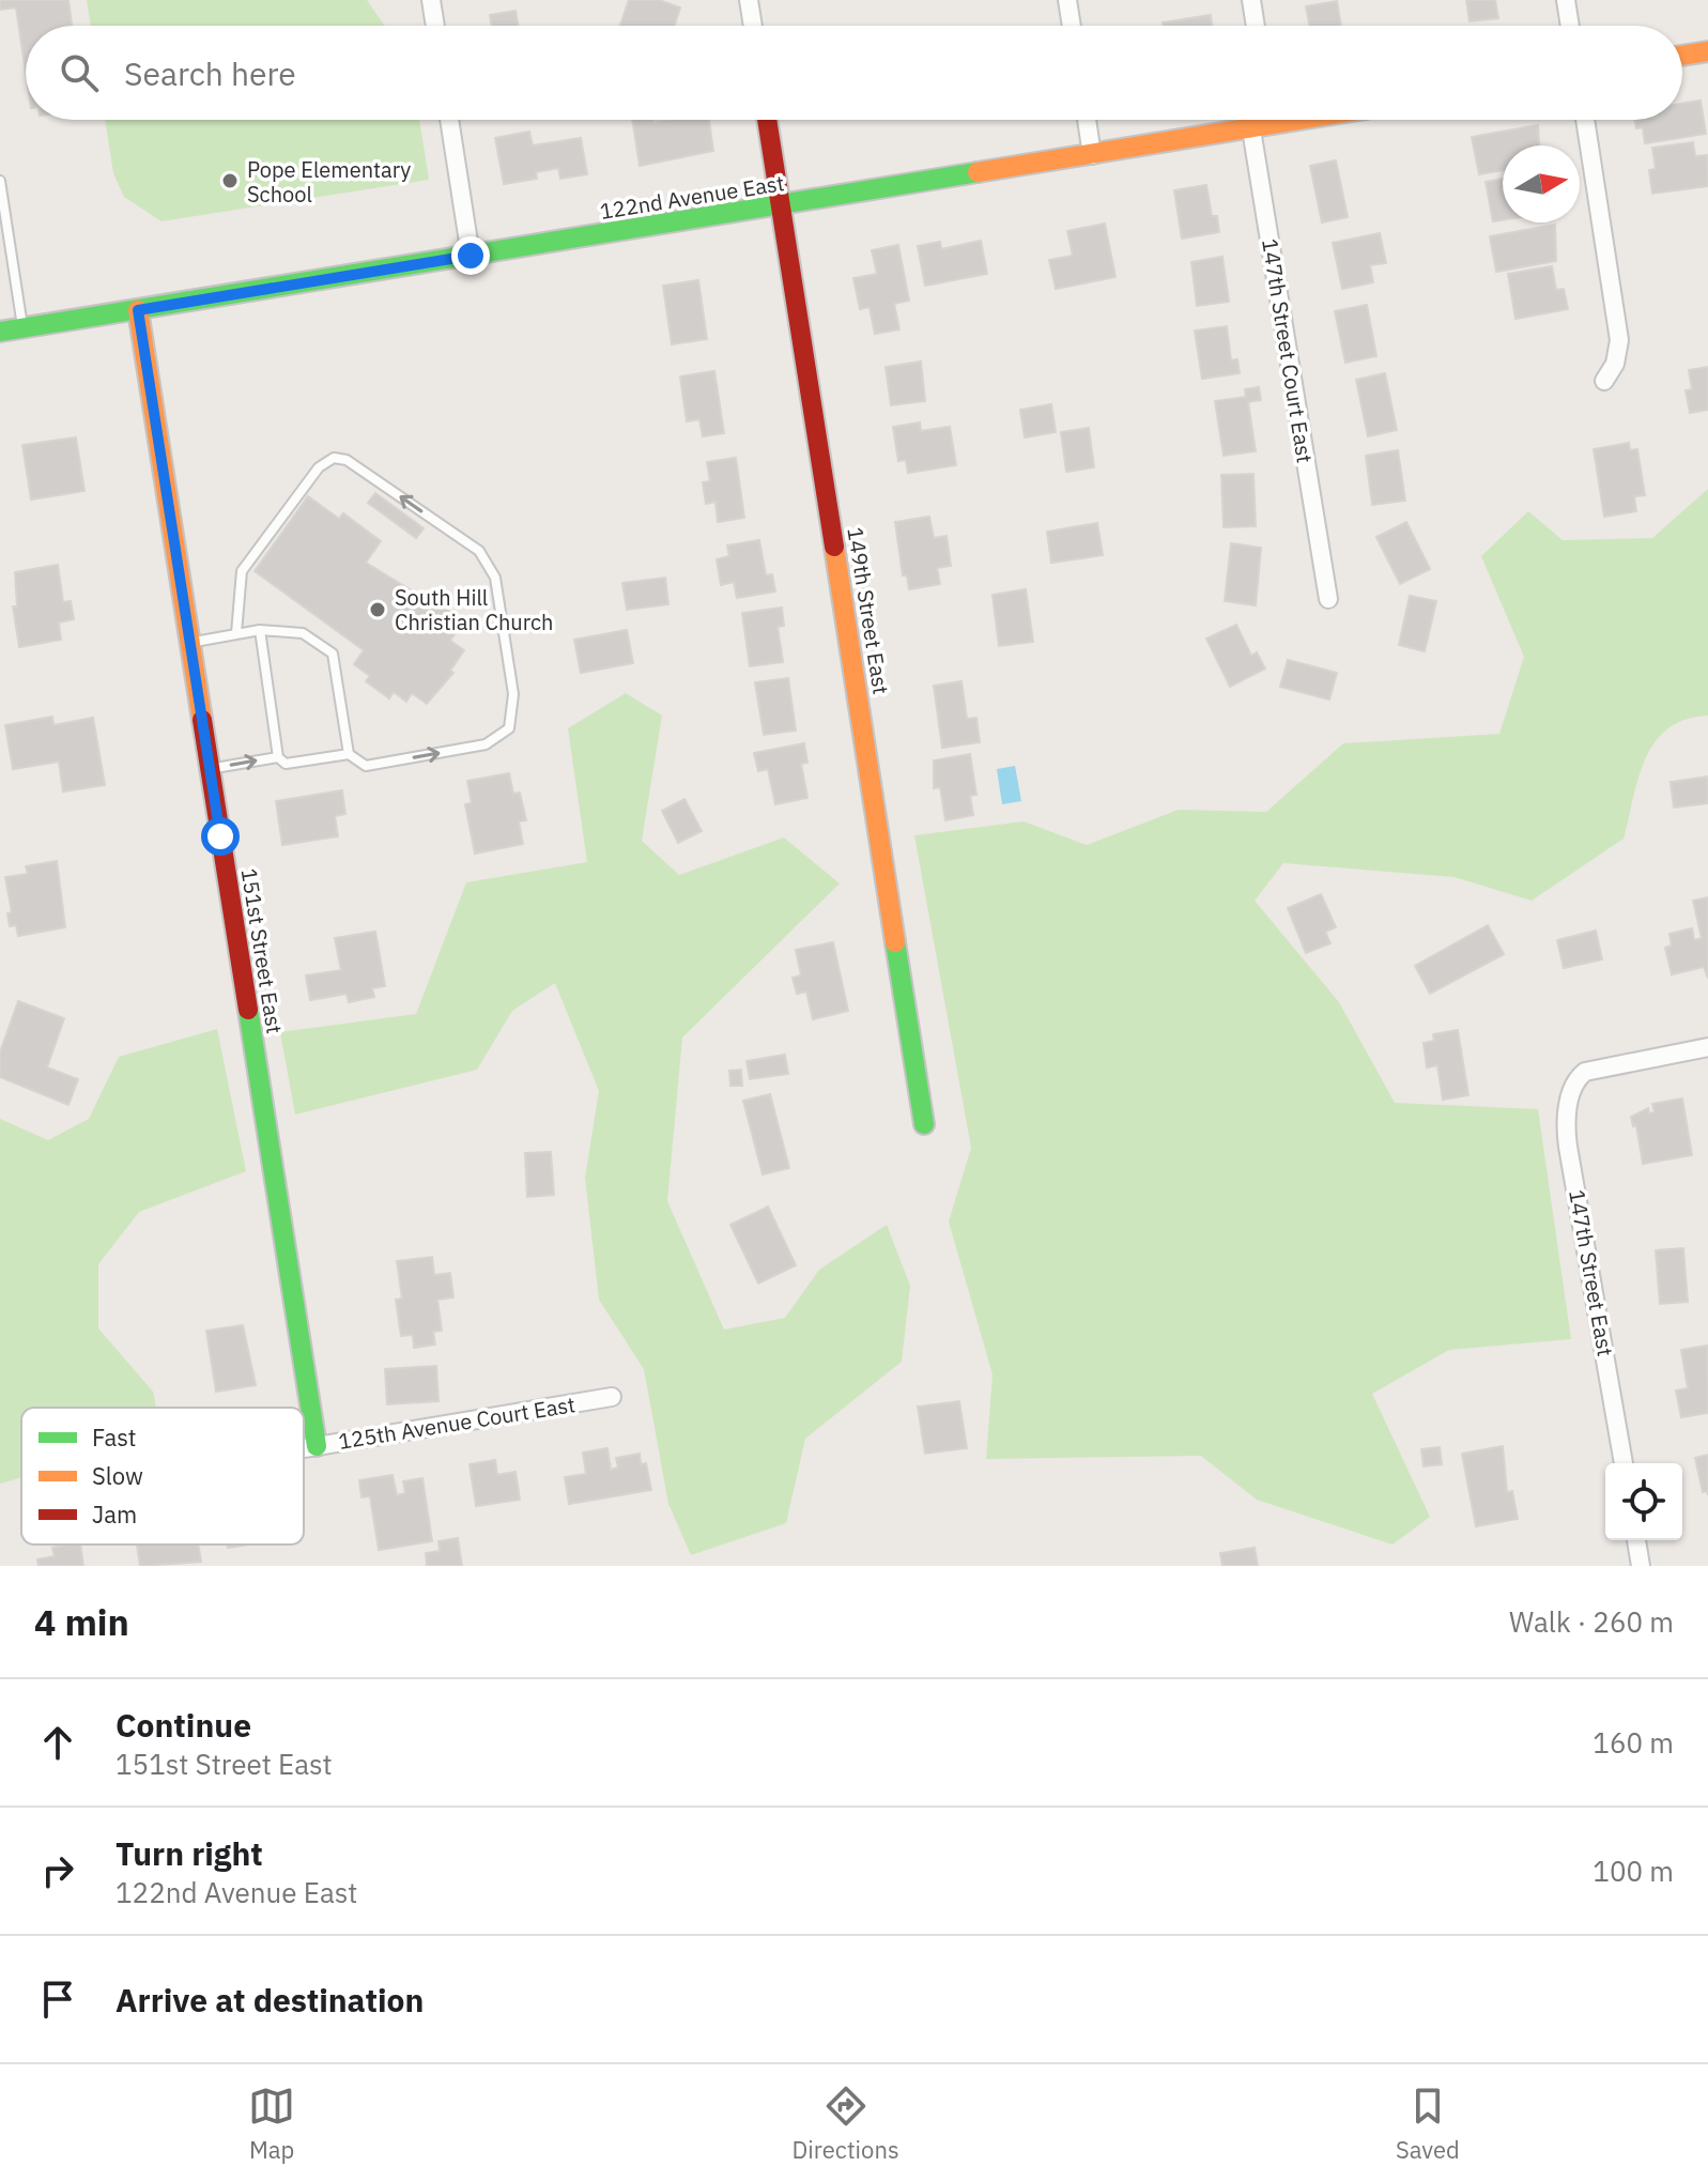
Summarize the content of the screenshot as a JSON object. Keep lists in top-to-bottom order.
{
  "streets": {
    "street": [
      "122nd Avenue East",
      "147th Street Court East",
      "149th Street East",
      "151st Street East",
      "147th Street East",
      "125th Avenue Court East"
    ]
  },
  "crossings": [
    ["122nd Avenue East", "147th Street Court East"],
    ["122nd Avenue East", "149th Street East"],
    ["122nd Avenue East", "151st Street East"],
    ["151st Street East", "125th Avenue Court East"]
  ],
  "places": ["Pope Elementary School", "South Hill Christian Church"],
  "legend": ["Fast", "Slow", "Jam"],
  "north": "right",
  "page": {
    "search": "Search here",
    "heading": ["4 min", "Walk · 260 m"],
    "list": [
      ["Continue", "151st Street East", "160 m"],
      ["Turn right", "122nd Avenue East", "100 m"],
      "Arrive at destination"
    ],
    "nav": ["Map", "Directions", "Saved"]
  }
}
